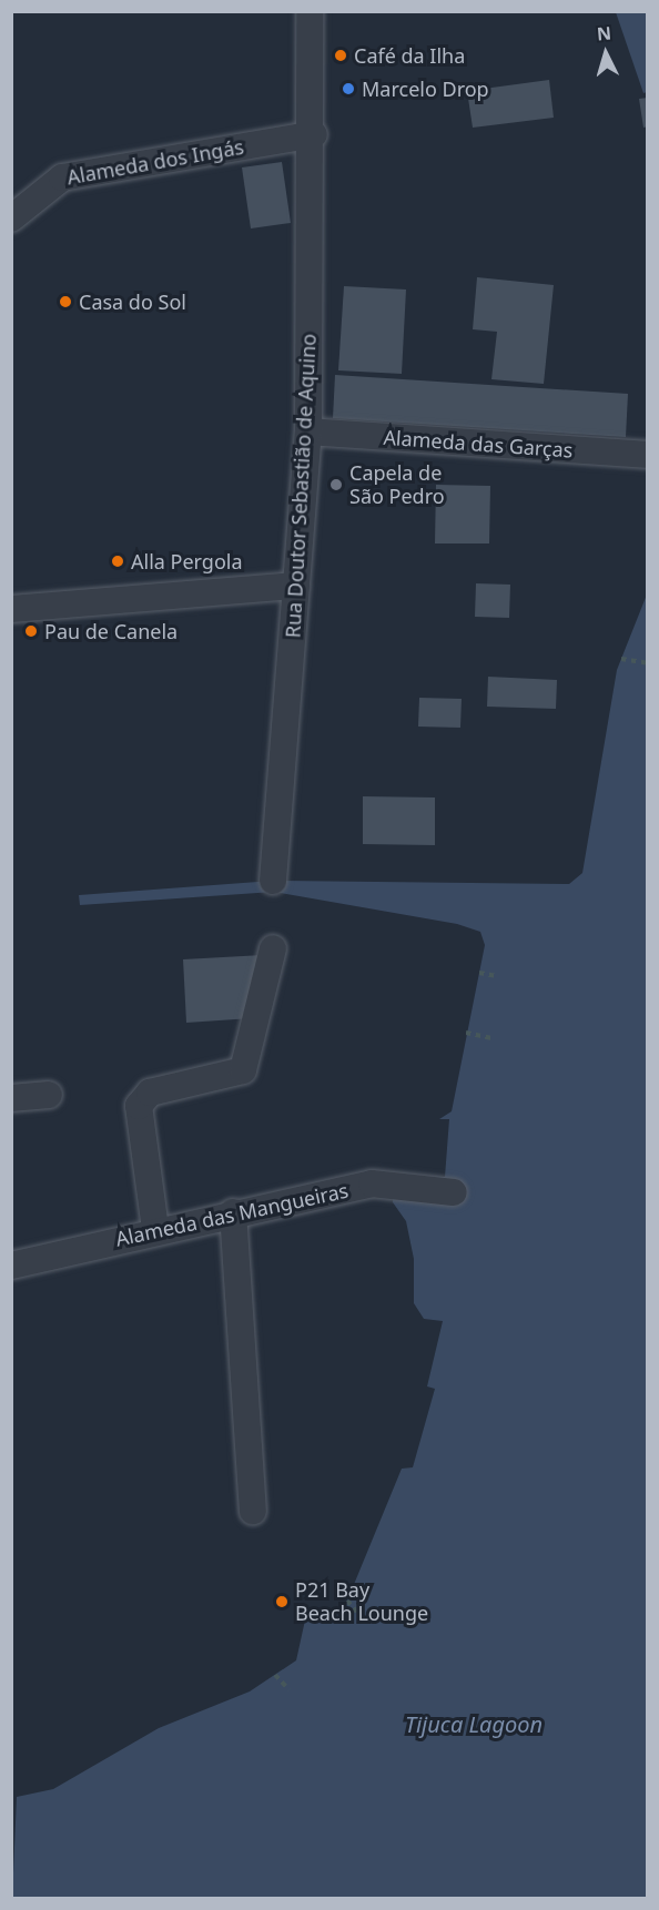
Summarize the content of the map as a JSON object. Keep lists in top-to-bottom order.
{
  "streets": {
    "street": [
      "Alameda dos Ingás",
      "Alameda das Garças",
      "Rua Doutor Sebastião de Aquino",
      "Alameda das Mangueiras"
    ]
  },
  "crossings": [
    ["Alameda dos Ingás", "Rua Doutor Sebastião de Aquino"],
    ["Alameda das Garças", "Rua Doutor Sebastião de Aquino"]
  ],
  "water": ["Tijuca Lagoon"],
  "places": [
    "Café da Ilha",
    "Marcelo Drop",
    "Casa do Sol",
    "Capela de São Pedro",
    "Alla Pergola",
    "Pau de Canela",
    "P21 Bay Beach Lounge"
  ],
  "north": "top"
}
